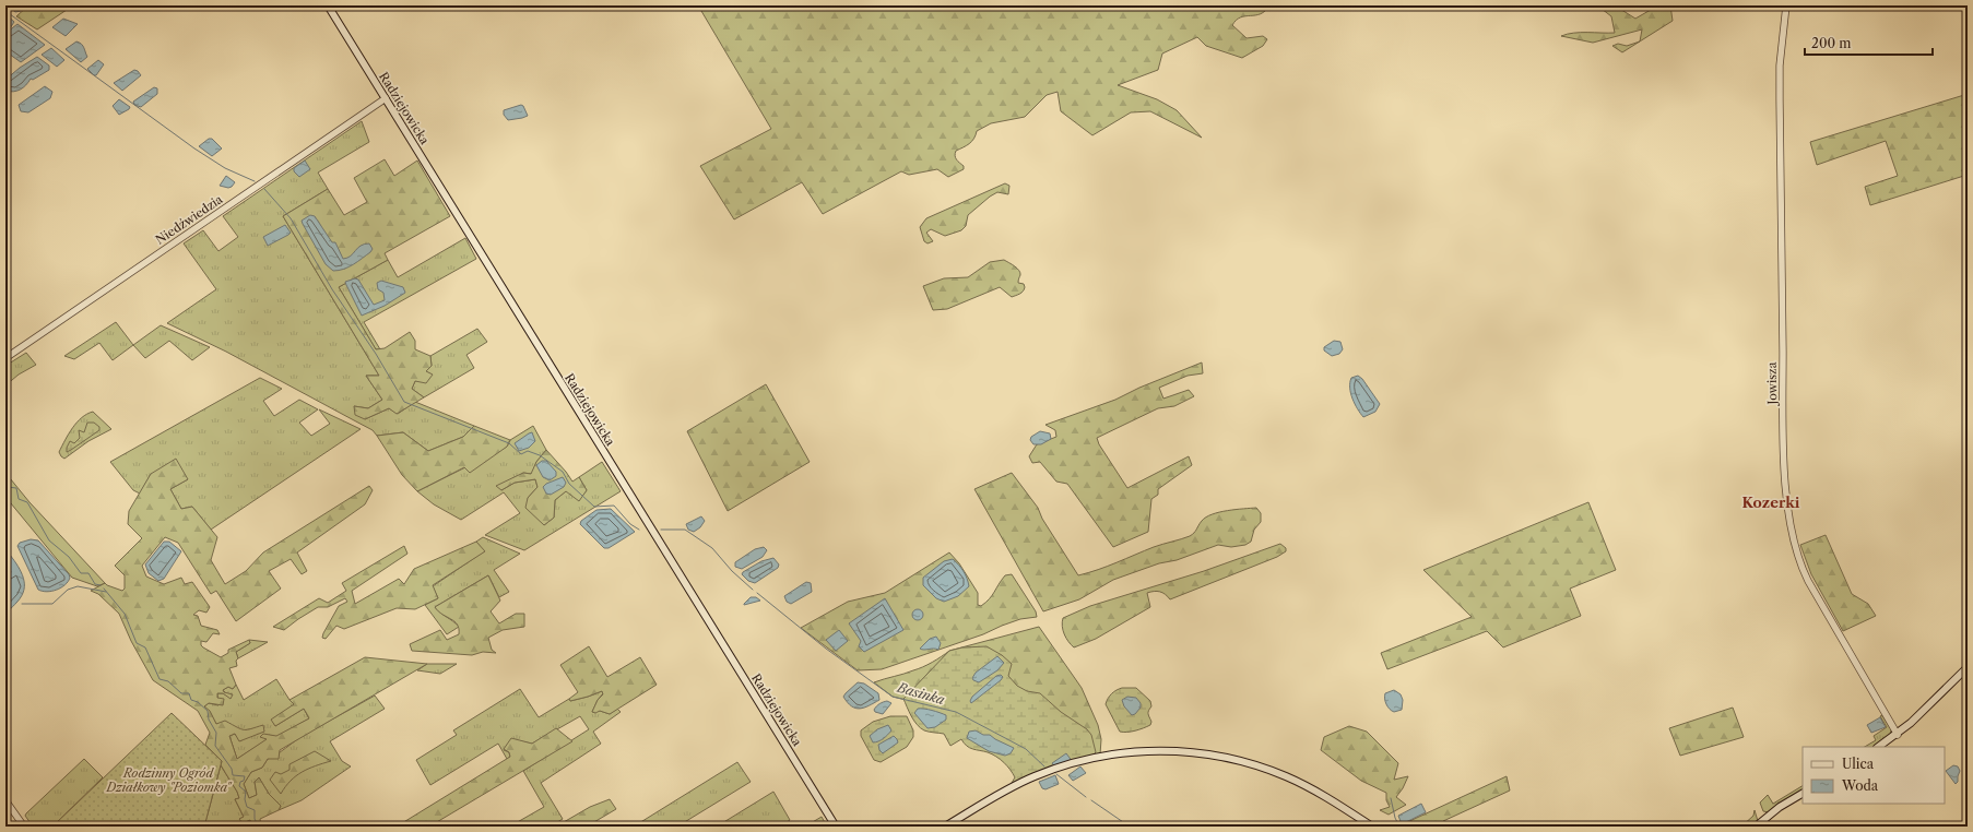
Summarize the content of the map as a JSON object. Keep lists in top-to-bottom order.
{
  "streets": {
    "main road": ["Radziejowicka"],
    "street": ["Niedźwiedzia", "Jowisza"]
  },
  "crossings": [
    ["Radziejowicka", "Niedźwiedzia"]
  ],
  "districts": ["Kozerki"],
  "water": ["Basinka"],
  "parks": ["Rodzinny Ogród Działkowy \"Poziomka\""],
  "legend": ["Ulica", "Woda"],
  "scale_bar": "200 m"
}
